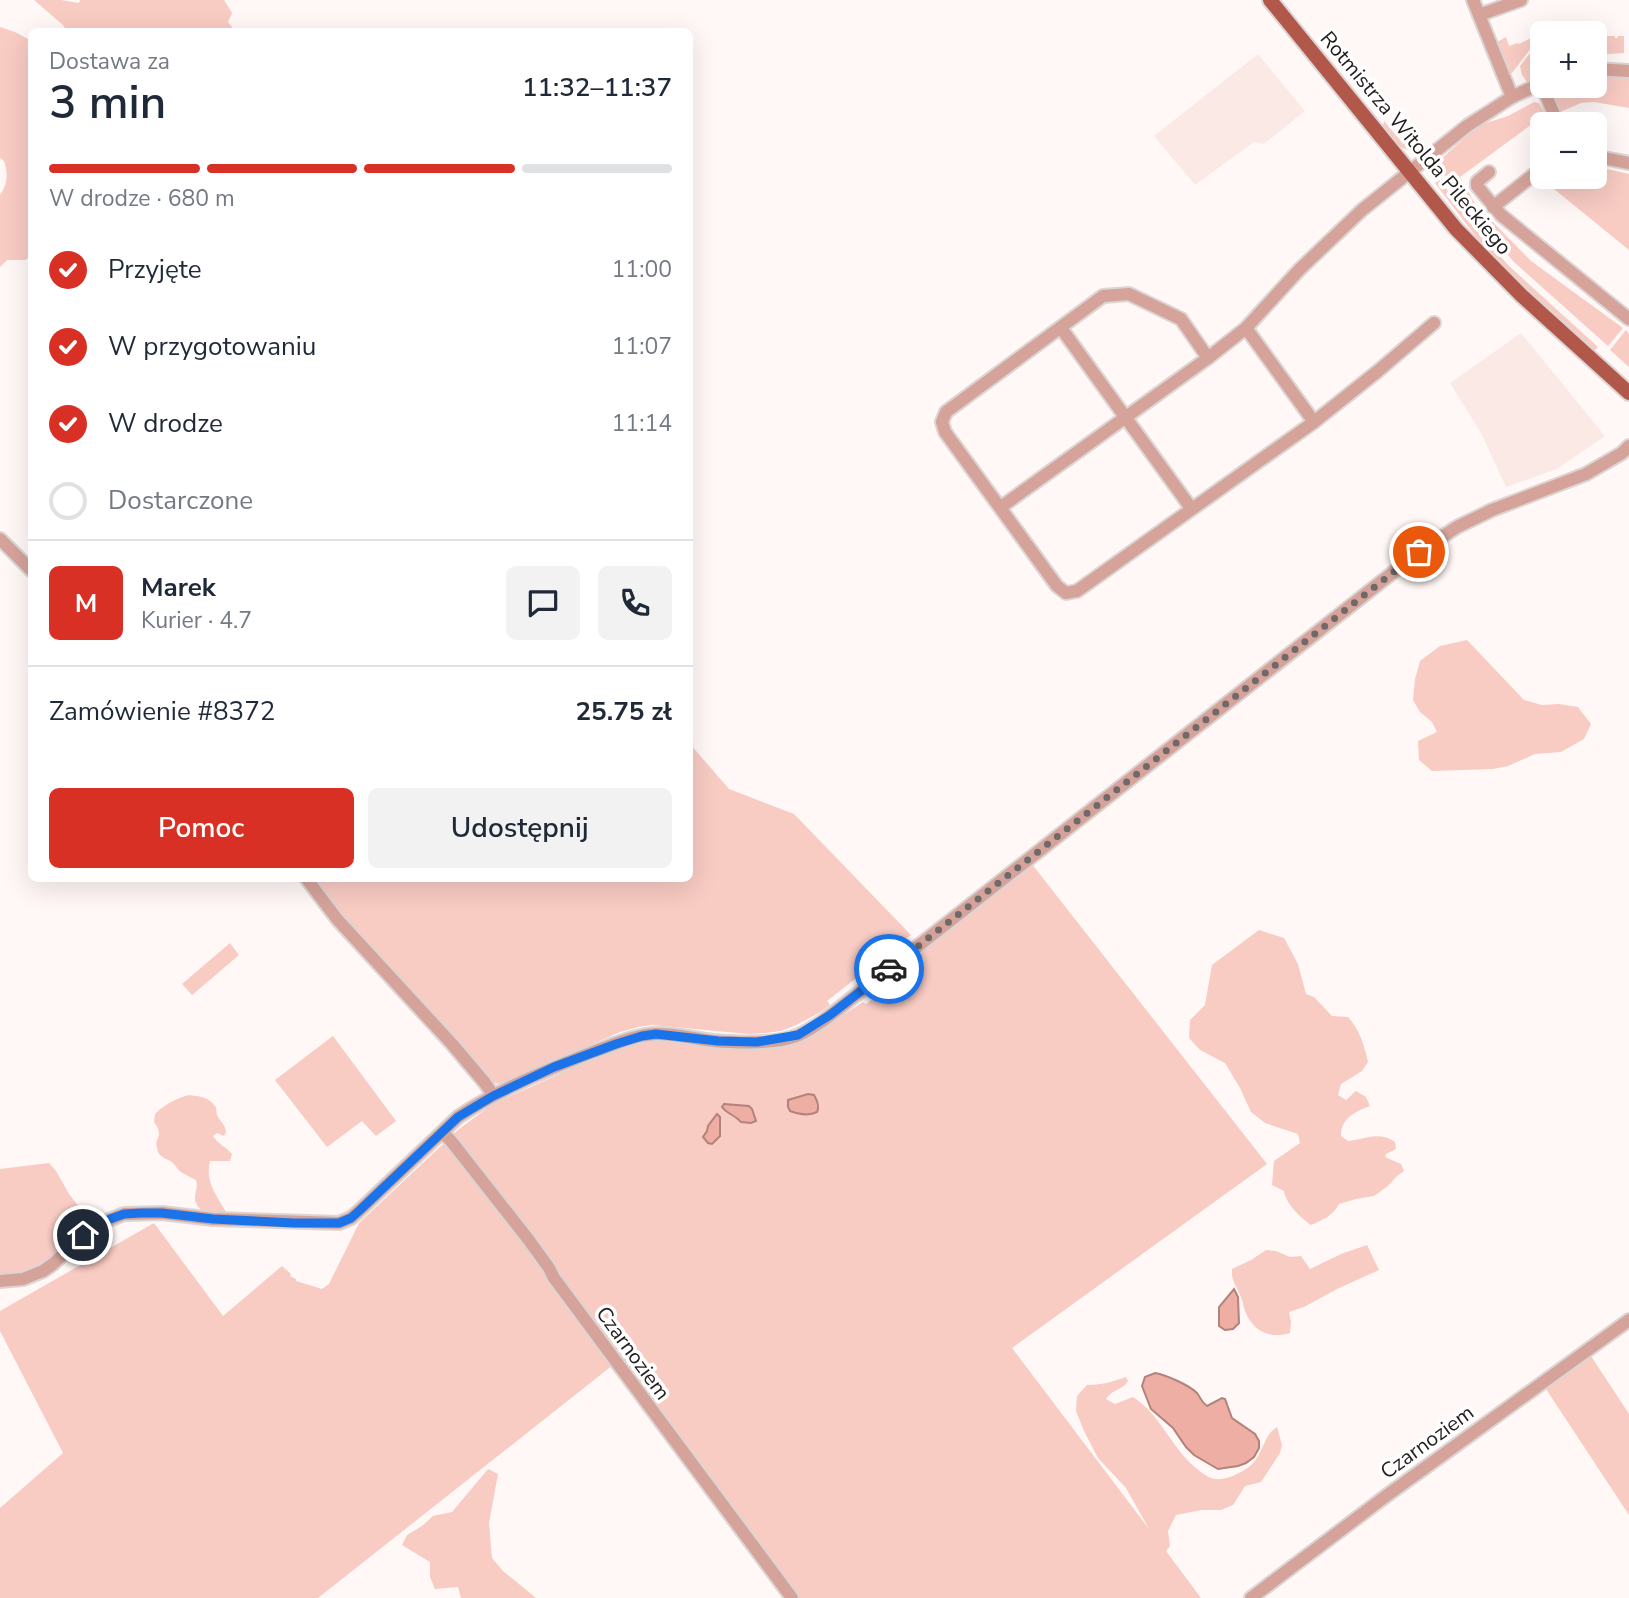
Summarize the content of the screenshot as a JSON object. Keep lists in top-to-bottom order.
{
  "streets": {
    "main road": ["Rotmistrza Witolda Pileckiego"],
    "street": ["Czarnoziem"]
  },
  "page": {
    "map_buttons": ["+", "−"],
    "heading": ["3 min", "Dostawa za", "11:32–11:37"],
    "panel": [
      "Marek",
      "Kurier · 4.7",
      "Zamówienie #8372",
      "25.75 zł"
    ],
    "bar": "W drodze · 680 m",
    "list": [
      ["Przyjęte", "11:00"],
      ["W przygotowaniu", "11:07"],
      ["W drodze", "11:14"],
      "Dostarczone"
    ],
    "round": "M",
    "buttons": ["Pomoc", "Udostępnij"]
  }
}
